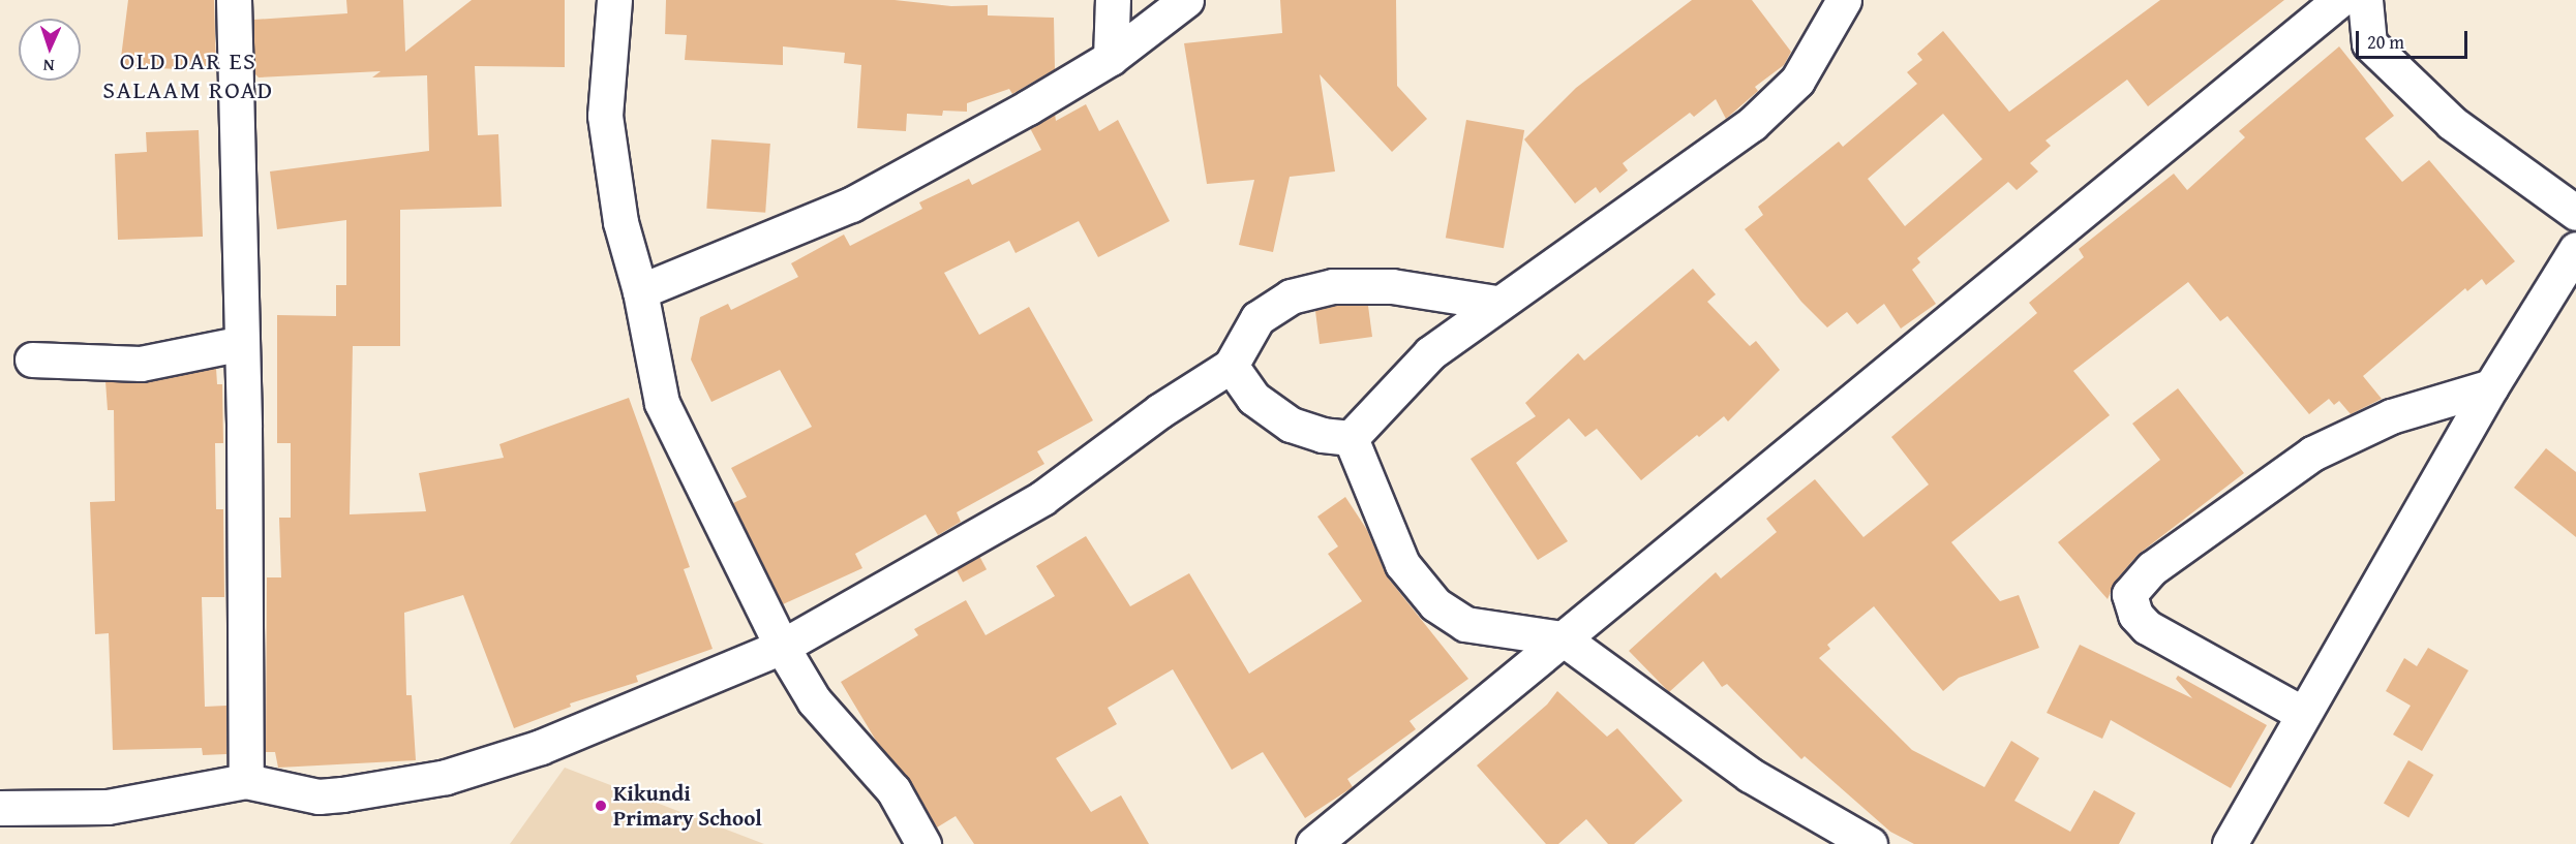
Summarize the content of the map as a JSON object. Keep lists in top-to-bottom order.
{
  "districts": ["OLD DAR ES SALAAM ROAD"],
  "places": ["Kikundi Primary School"],
  "scale_bar": "20 m",
  "north": "bottom"
}
